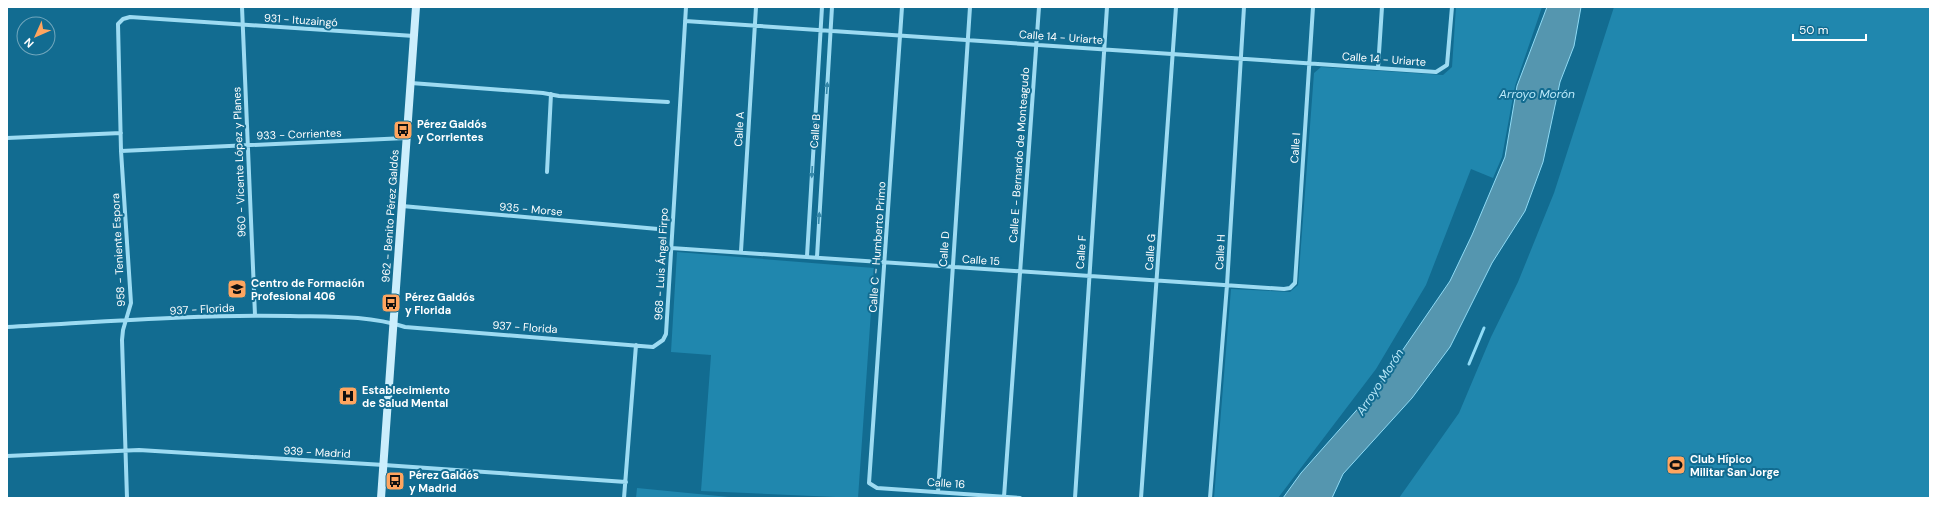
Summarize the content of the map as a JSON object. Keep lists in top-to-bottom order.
{
  "streets": {
    "main road": ["962 - Benito Pérez Galdós"],
    "street": [
      "931 - Ituzaingó",
      "Calle 14 - Uriarte",
      "Calle A",
      "Calle B",
      "933 - Corrientes",
      "Calle I",
      "Calle E - Bernardo de Monteagudo",
      "960 - Vicente López y Planes",
      "935 - Morse",
      "Calle C - Humberto Primo",
      "Calle D",
      "958 - Teniente Espora",
      "Calle F",
      "Calle G",
      "Calle H",
      "Calle 15",
      "968 - Luis Ángel Firpo",
      "937 - Florida",
      "939 - Madrid",
      "Calle 16"
    ]
  },
  "crossings": [
    ["931 - Ituzaingó", "960 - Vicente López y Planes"],
    ["931 - Ituzaingó", "962 - Benito Pérez Galdós"],
    ["931 - Ituzaingó", "958 - Teniente Espora"],
    ["Calle 14 - Uriarte", "Calle A"],
    ["Calle 14 - Uriarte", "Calle B"],
    ["Calle 14 - Uriarte", "Calle I"],
    ["Calle 14 - Uriarte", "Calle E - Bernardo de Monteagudo"],
    ["Calle 14 - Uriarte", "Calle C - Humberto Primo"],
    ["Calle 14 - Uriarte", "Calle D"],
    ["Calle 14 - Uriarte", "Calle F"],
    ["Calle 14 - Uriarte", "Calle G"],
    ["Calle 14 - Uriarte", "Calle H"],
    ["Calle 14 - Uriarte", "968 - Luis Ángel Firpo"],
    ["Calle A", "Calle 15"],
    ["Calle B", "Calle 15"],
    ["933 - Corrientes", "960 - Vicente López y Planes"],
    ["933 - Corrientes", "962 - Benito Pérez Galdós"],
    ["933 - Corrientes", "958 - Teniente Espora"],
    ["Calle I", "Calle 15"],
    ["Calle E - Bernardo de Monteagudo", "Calle 15"],
    ["Calle E - Bernardo de Monteagudo", "Calle 16"],
    ["960 - Vicente López y Planes", "937 - Florida"],
    ["935 - Morse", "962 - Benito Pérez Galdós"],
    ["962 - Benito Pérez Galdós", "937 - Florida"],
    ["962 - Benito Pérez Galdós", "939 - Madrid"],
    ["Calle C - Humberto Primo", "Calle 15"],
    ["Calle C - Humberto Primo", "Calle 16"],
    ["Calle D", "Calle 15"],
    ["Calle D", "Calle 16"],
    ["958 - Teniente Espora", "937 - Florida"],
    ["958 - Teniente Espora", "939 - Madrid"],
    ["Calle F", "Calle 15"],
    ["Calle G", "Calle 15"],
    ["Calle H", "Calle 15"],
    ["Calle 15", "968 - Luis Ángel Firpo"],
    ["968 - Luis Ángel Firpo", "937 - Florida"]
  ],
  "water": ["Arroyo Morón"],
  "places": {
    "bus stop": ["Pérez Galdós y Corrientes", "Pérez Galdós y Florida", "Pérez Galdós y Madrid"],
    "school or university": ["Centro de Formación Profesional 406"],
    "hospital": ["Establecimiento de Salud Mental"],
    "sports": ["Club Hípico Militar San Jorge"]
  },
  "scale_bar": "50 m",
  "north": "bottom left"
}
